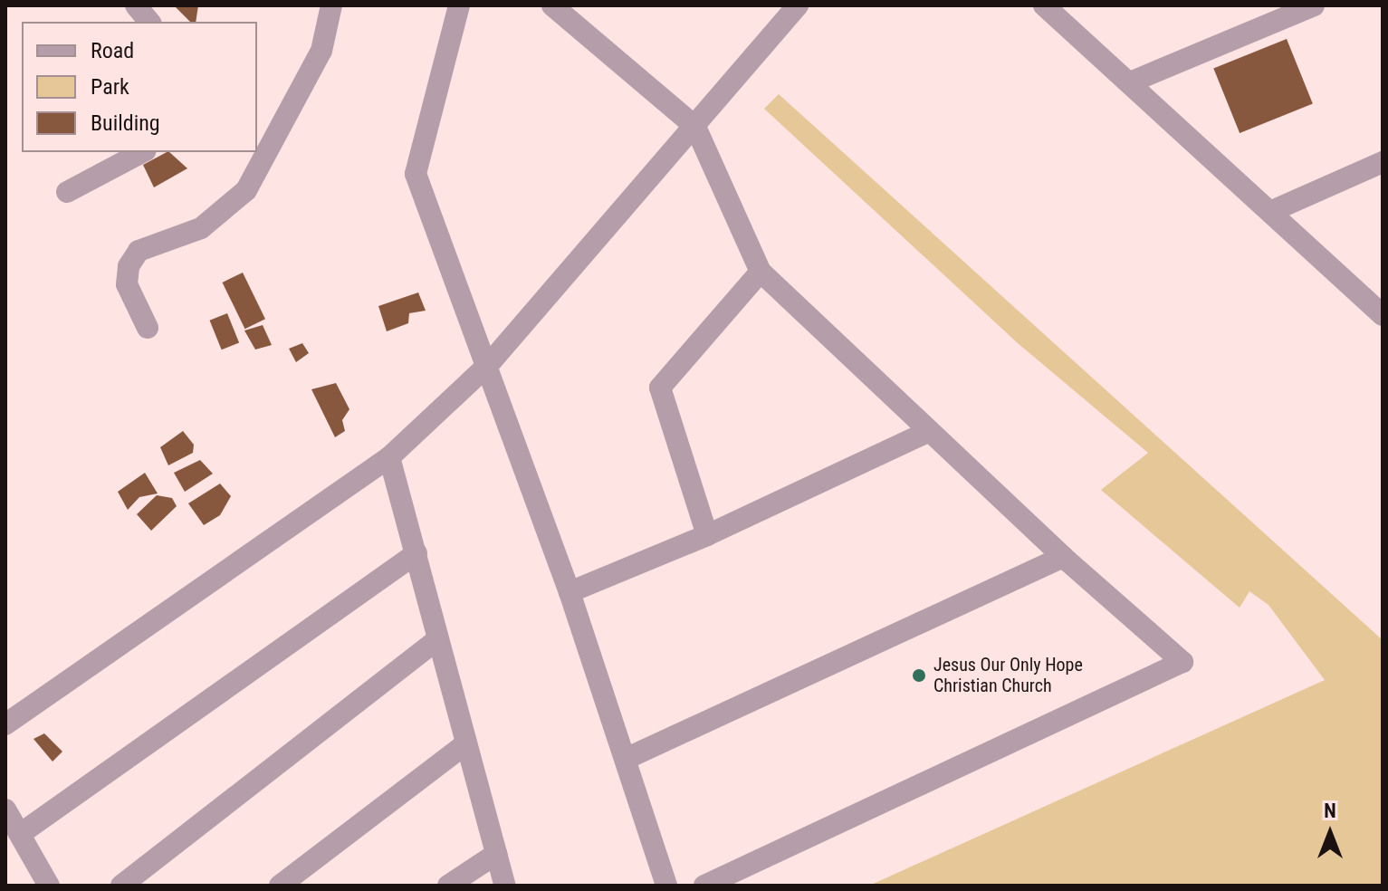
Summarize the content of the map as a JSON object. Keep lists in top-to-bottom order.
{
  "places": ["Jesus Our Only Hope Christian Church"],
  "legend": ["Road", "Park", "Building"],
  "north": "top"
}
